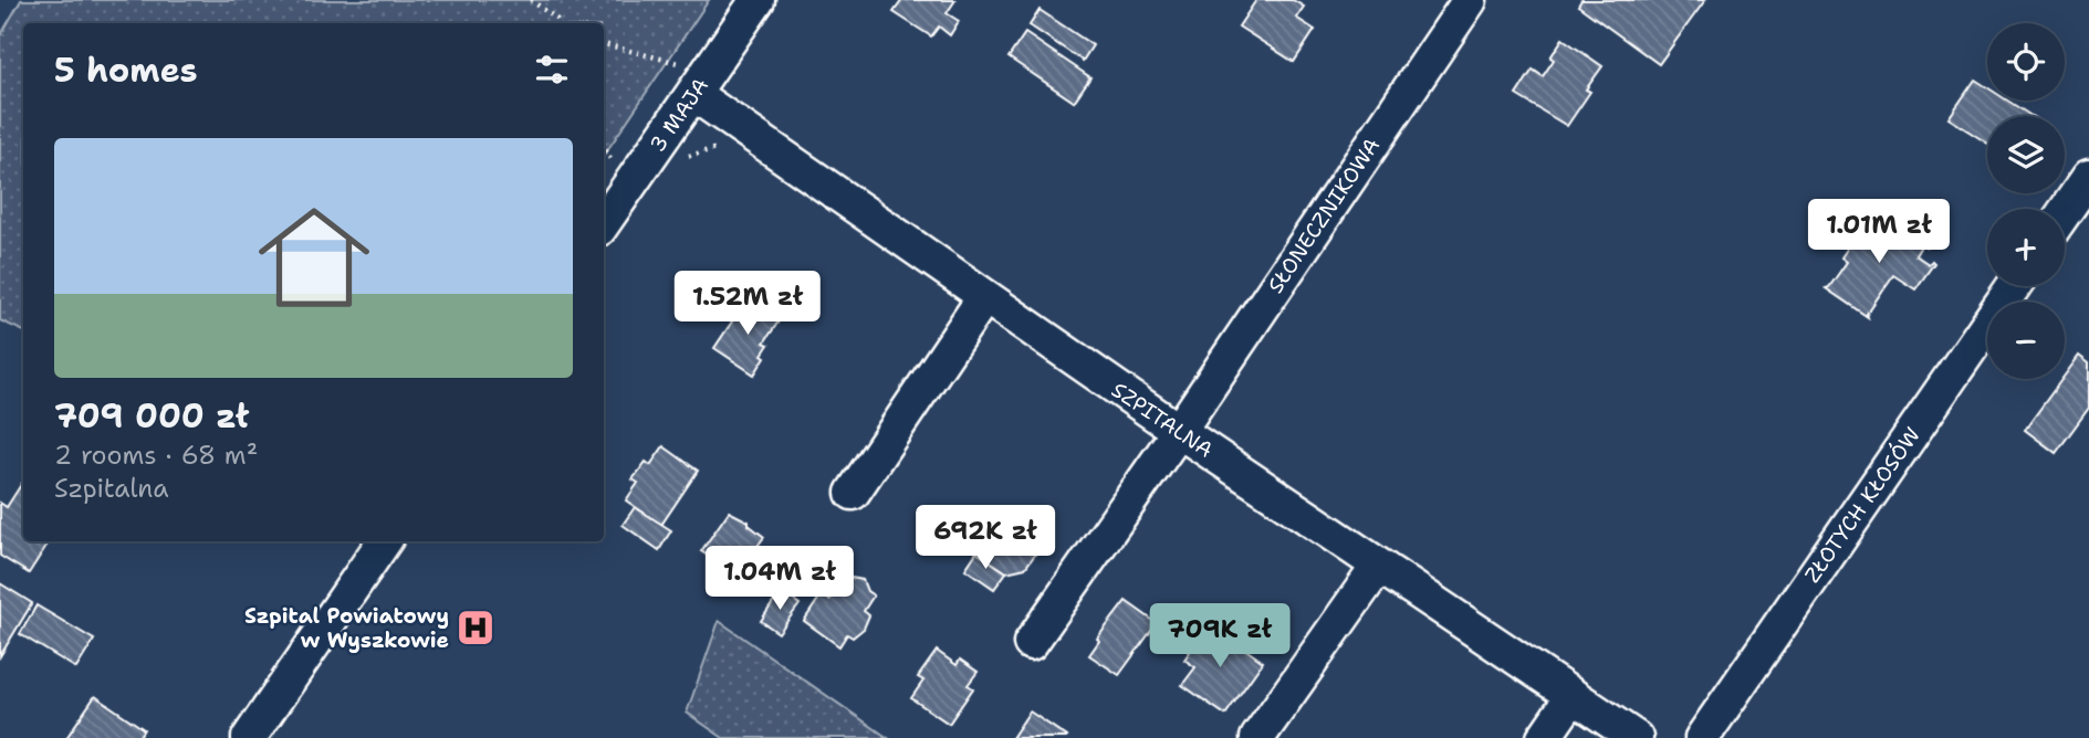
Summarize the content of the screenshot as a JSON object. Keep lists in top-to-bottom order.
{
  "streets": {
    "street": [
      "3 MAJA",
      "SŁONECZNIKOWA",
      "SZPITALNA",
      "ZŁOTYCH KŁOSÓW"
    ]
  },
  "crossings": [
    ["3 MAJA", "SZPITALNA"],
    ["SŁONECZNIKOWA", "SZPITALNA"]
  ],
  "places": {
    "hospital": ["Szpital Powiatowy w Wyszkowie"]
  },
  "page": {
    "map_buttons": ["+", "−"],
    "heading": "5 homes",
    "list": [
      {
        "name": "709 000 zł",
        "note": "2 rooms · 68 m² · Szpitalna"
      }
    ],
    "price": [
      "1.01M zł",
      "1.52M zł",
      "692K zł",
      "1.04M zł",
      "709K zł"
    ]
  }
}
